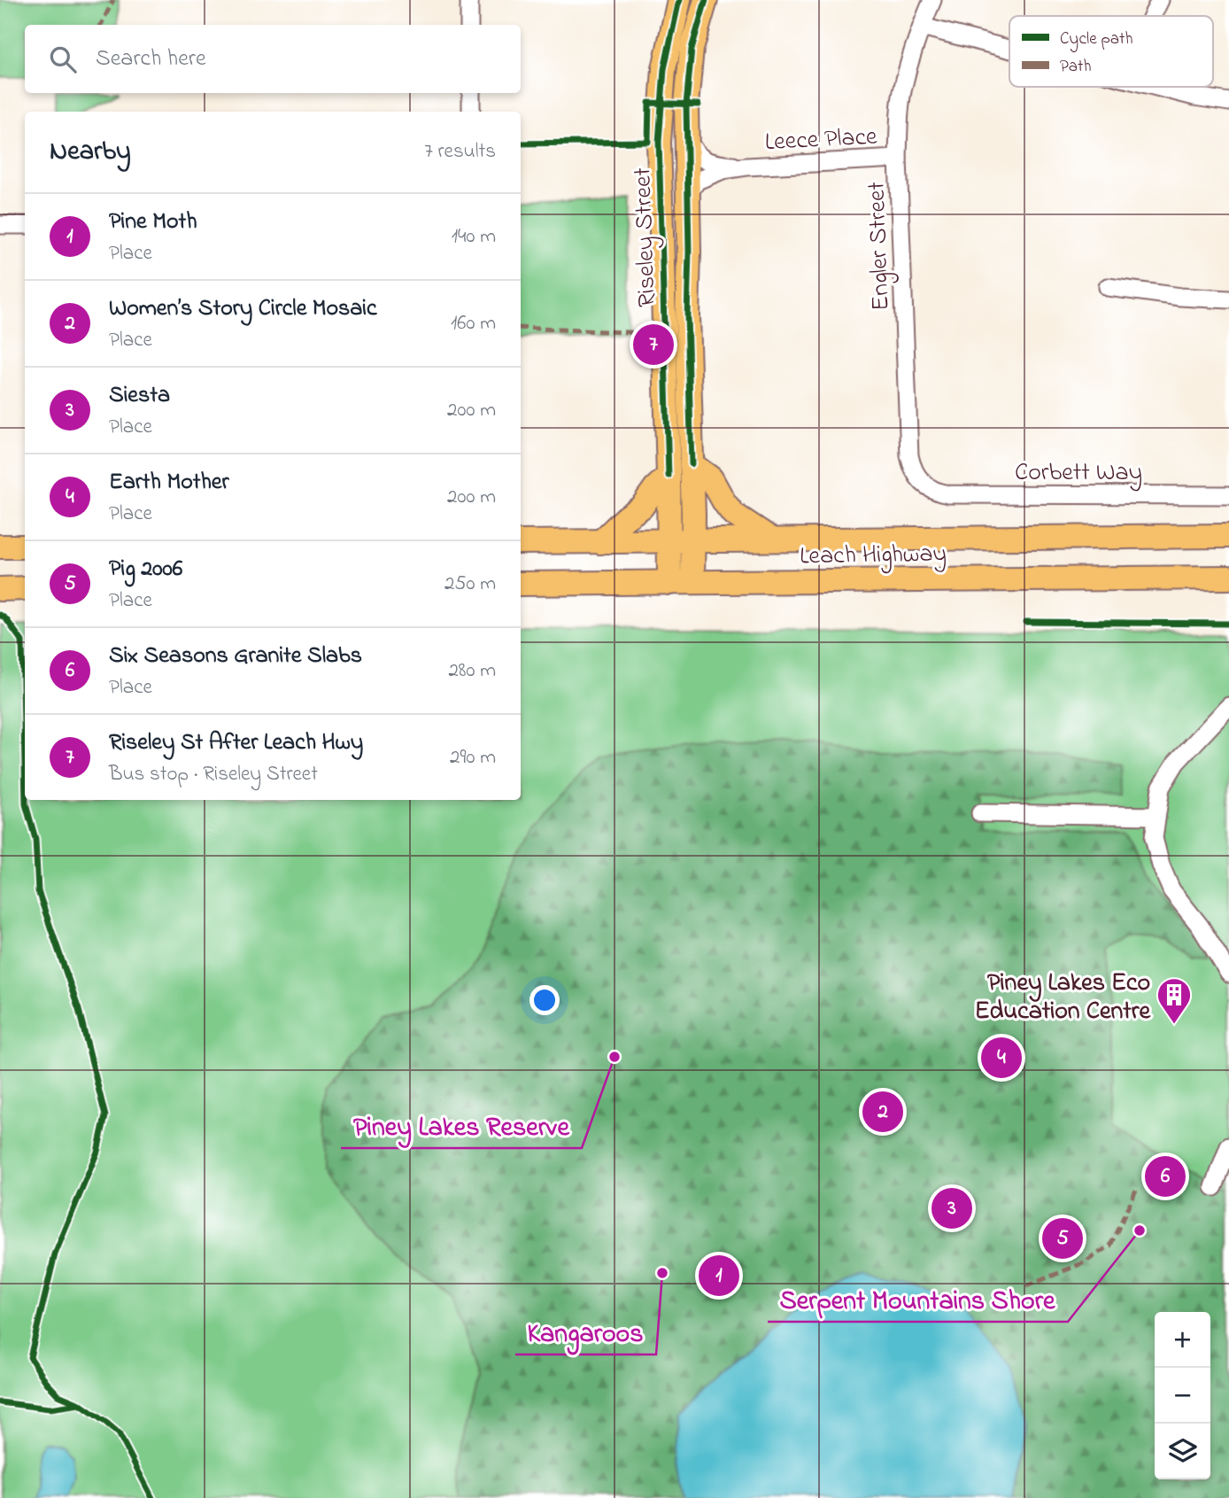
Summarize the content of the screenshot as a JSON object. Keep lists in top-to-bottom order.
{
  "streets": {
    "highway": ["Riseley Street", "Leach Highway"],
    "street": ["Leece Place", "Engler Street", "Corbett Way"]
  },
  "crossings": [
    ["Leece Place", "Riseley Street"],
    ["Leece Place", "Engler Street"],
    ["Riseley Street", "Leach Highway"],
    ["Engler Street", "Corbett Way"]
  ],
  "places": {
    "building": ["Piney Lakes Eco Education Centre"],
    "other": ["Piney Lakes Reserve", "Serpent Mountains Shore", "Kangaroos"]
  },
  "legend": ["Cycle path", "Path"],
  "page": {
    "search": "Search here",
    "heading": ["Nearby", "7 results"],
    "list": [
      {
        "mark": "1",
        "name": "Pine Moth",
        "note": "Place",
        "value": "140 m"
      },
      {
        "mark": "2",
        "name": "Women’s Story Circle Mosaic",
        "note": "Place",
        "value": "160 m"
      },
      {
        "mark": "3",
        "name": "Siesta",
        "note": "Place",
        "value": "200 m"
      },
      {
        "mark": "4",
        "name": "Earth Mother",
        "note": "Place",
        "value": "200 m"
      },
      {
        "mark": "5",
        "name": "Pig 2006",
        "note": "Place",
        "value": "250 m"
      },
      {
        "mark": "6",
        "name": "Six Seasons Granite Slabs",
        "note": "Place",
        "value": "280 m"
      },
      {
        "mark": "7",
        "name": "Riseley St After Leach Hwy",
        "note": "Bus stop · Riseley Street",
        "value": "290 m"
      }
    ],
    "pins": [
      "7",
      "4",
      "2",
      "6",
      "3",
      "5",
      "1"
    ],
    "map_buttons": ["+", "−"]
  }
}
